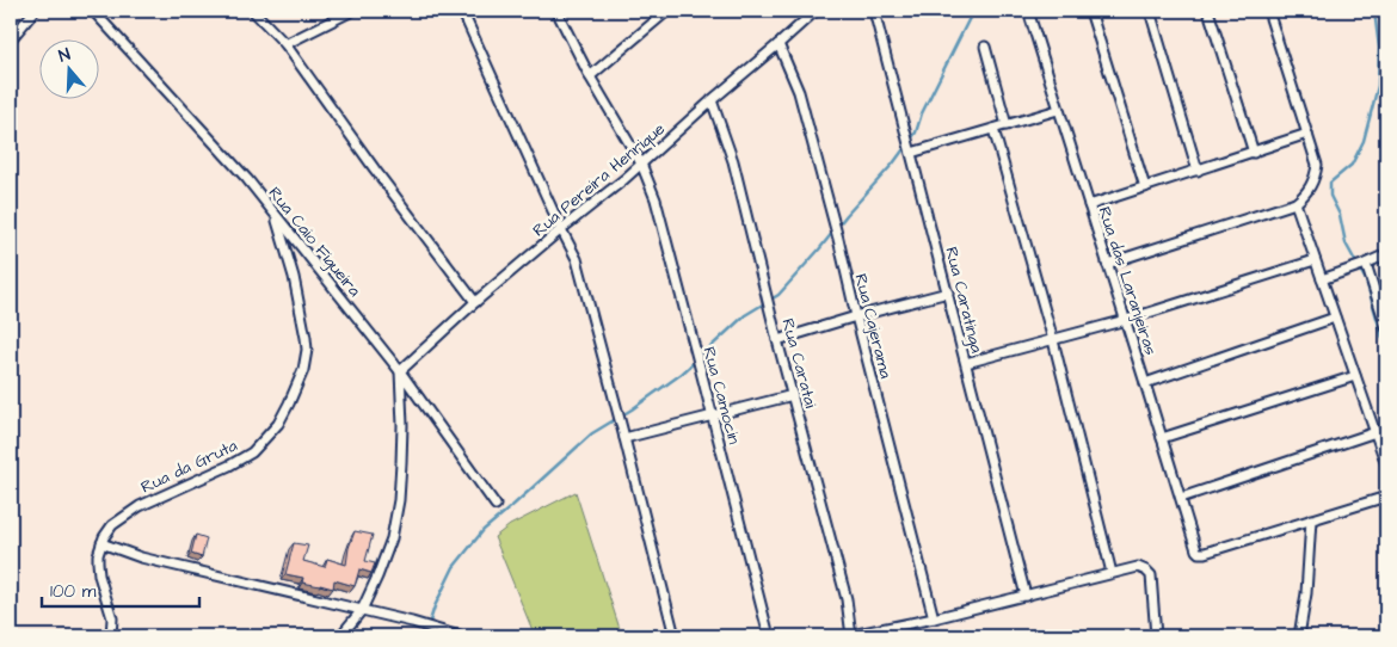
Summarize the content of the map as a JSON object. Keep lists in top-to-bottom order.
{
  "streets": {
    "street": [
      "Rua Pereira Henrique",
      "Rua Caio Figueira",
      "Rua das Laranjeiras",
      "Rua Caratinga",
      "Rua Cajerama",
      "Rua Caratai",
      "Rua Camocin",
      "Rua da Gruta"
    ]
  },
  "crossings": [
    ["Rua Pereira Henrique", "Rua Caio Figueira"],
    ["Rua Pereira Henrique", "Rua Cajerama"],
    ["Rua Pereira Henrique", "Rua Caratai"],
    ["Rua Pereira Henrique", "Rua Camocin"],
    ["Rua Caio Figueira", "Rua da Gruta"]
  ],
  "scale_bar": "100 m",
  "north": "top"
}
